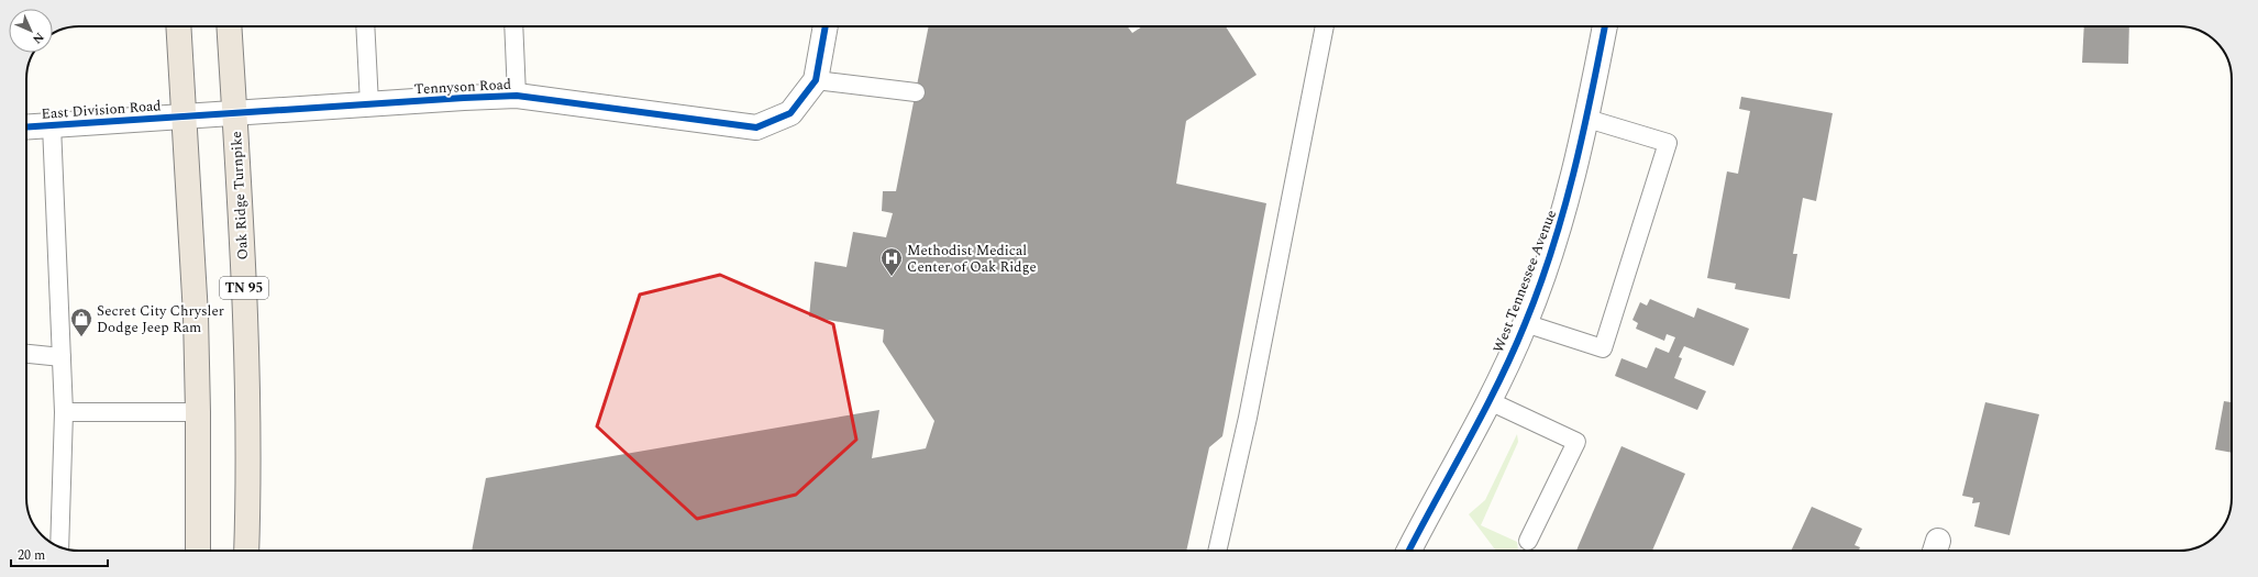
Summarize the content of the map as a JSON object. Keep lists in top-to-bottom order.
{
  "streets": {
    "highway": ["Oak Ridge Turnpike", "TN 95"],
    "street": ["Tennyson Road", "East Division Road", "West Tennessee Avenue"]
  },
  "crossings": [
    ["Tennyson Road", "East Division Road"],
    ["Tennyson Road", "Oak Ridge Turnpike"]
  ],
  "places": {
    "hospital": ["Methodist Medical Center of Oak Ridge"],
    "shop": ["Secret City Chrysler Dodge Jeep Ram"]
  },
  "scale_bar": "20 m",
  "north": "bottom right"
}
